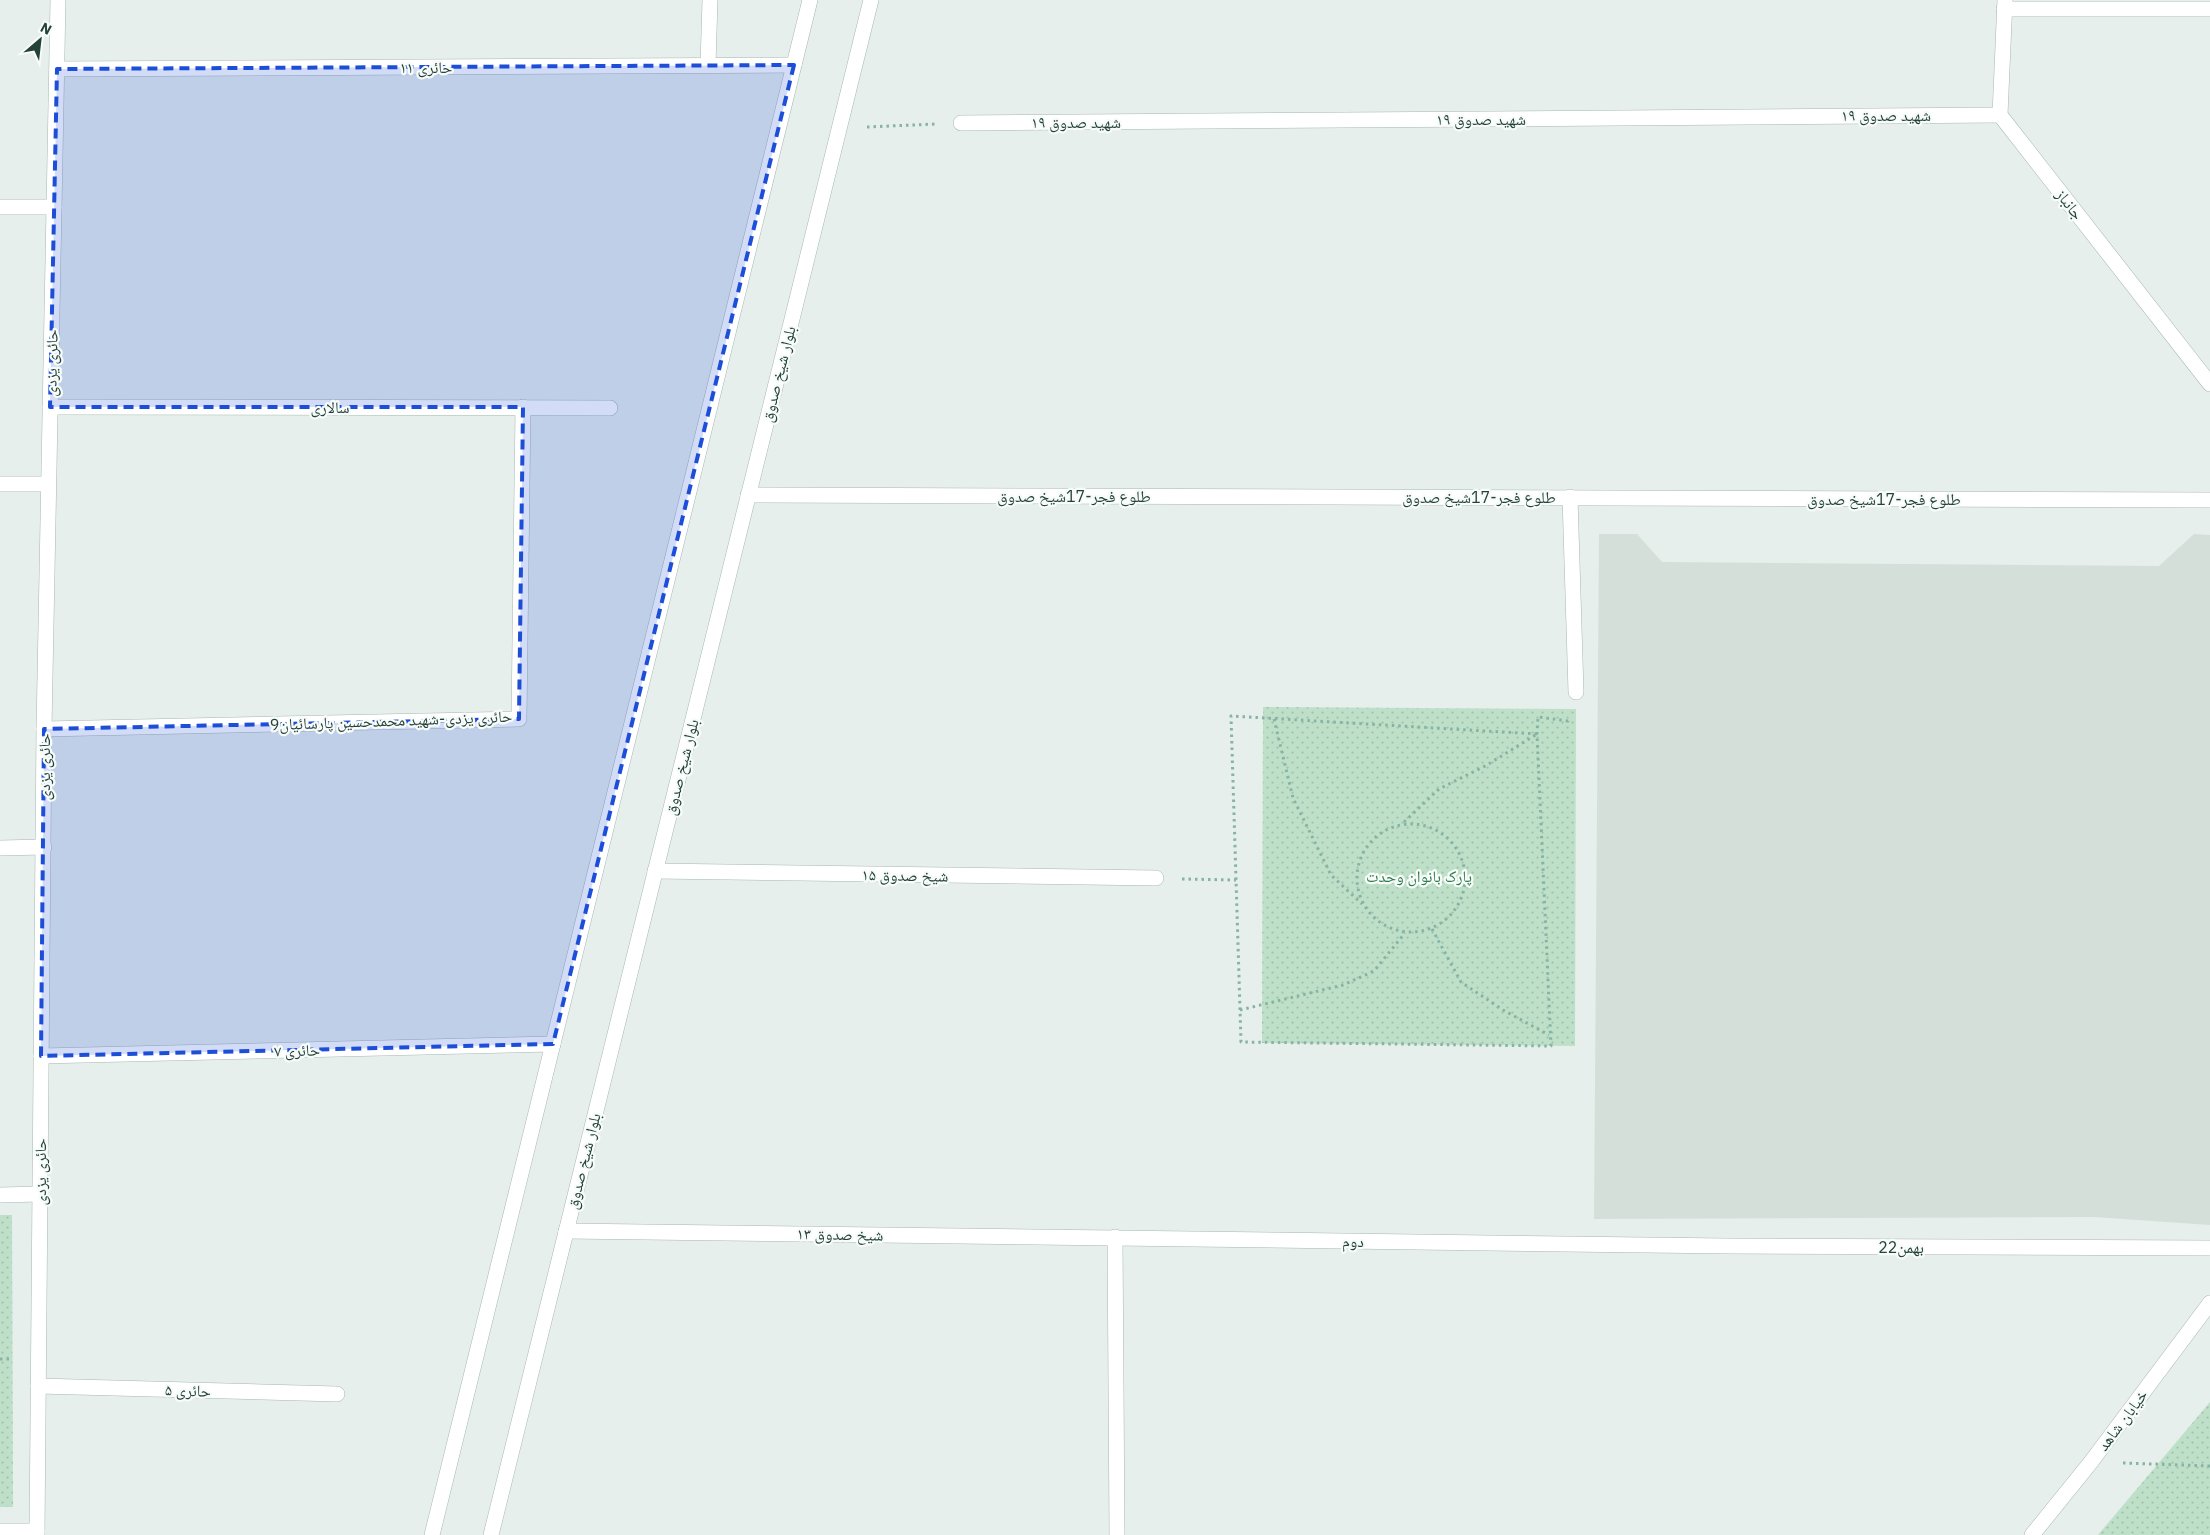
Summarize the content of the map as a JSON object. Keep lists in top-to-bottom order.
{
  "streets": {
    "street": [
      "حائری ۱۱",
      "شهید صدوق ۱۹",
      "جانباز",
      "حائری یزدی",
      "بلوار شیخ صدوق",
      "سالاری",
      "طلوع فجر-17شیخ صدوق",
      "9حائری یزدی-شهید محمدحسین پارسائیان",
      "شیخ صدوق ۱۵",
      "حائری ۷",
      "شیخ صدوق ۱۳",
      "دوم",
      "22بهمن",
      "حائری ۵",
      "خیابان شاهد"
    ]
  },
  "crossings": [
    ["حائری ۱۱", "حائری یزدی"],
    ["شهید صدوق ۱۹", "جانباز"],
    ["حائری یزدی", "سالاری"],
    ["حائری یزدی", "9حائری یزدی-شهید محمدحسین پارسائیان"],
    ["حائری یزدی", "حائری ۷"],
    ["حائری یزدی", "حائری ۵"],
    ["بلوار شیخ صدوق", "طلوع فجر-17شیخ صدوق"],
    ["بلوار شیخ صدوق", "شیخ صدوق ۱۵"],
    ["بلوار شیخ صدوق", "شیخ صدوق ۱۳"],
    ["سالاری", "9حائری یزدی-شهید محمدحسین پارسائیان"],
    ["شیخ صدوق ۱۳", "دوم"],
    ["دوم", "22بهمن"]
  ],
  "parks": ["پارک بانوان وحدت"],
  "north": "top right"
}
